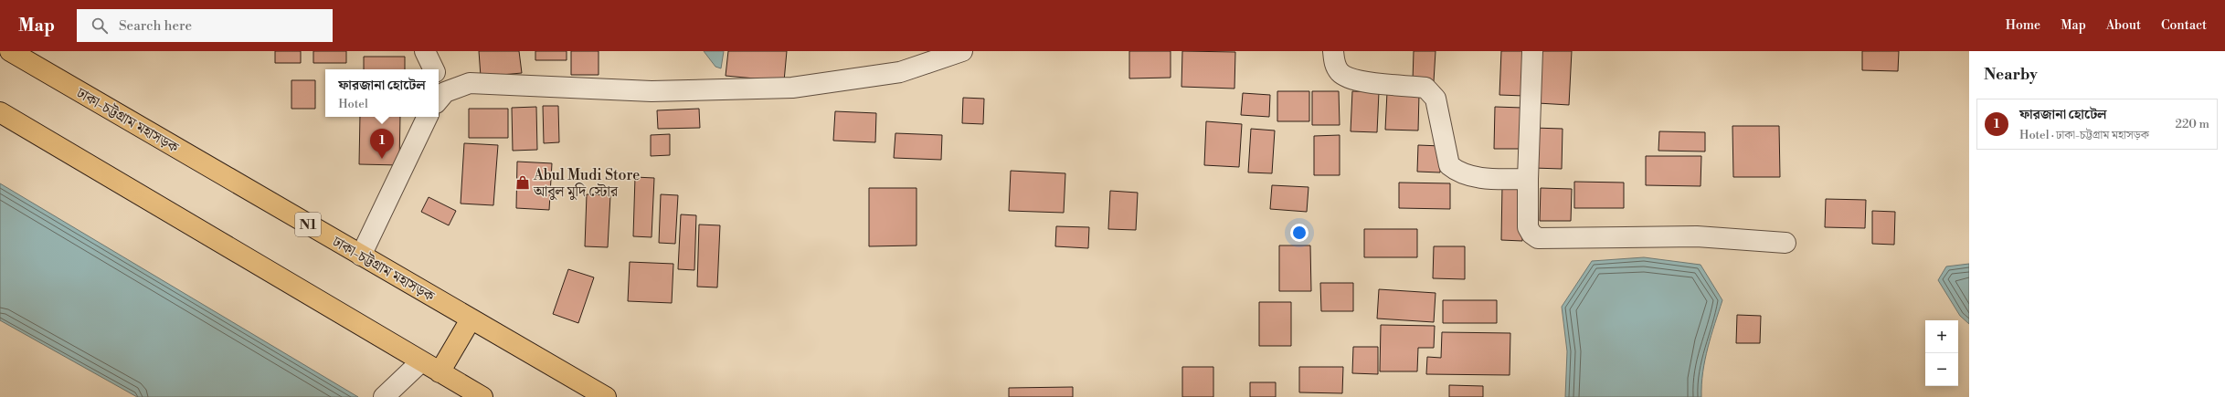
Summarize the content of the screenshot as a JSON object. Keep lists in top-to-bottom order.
{
  "streets": {
    "highway": ["ঢাকা-চট্টগ্রাম মহাসড়ক", "N1"]
  },
  "places": {
    "shop": ["Abul Mudi Store আবুল মুদি স্টোর"]
  },
  "page": {
    "header": "Map",
    "search": "Search here",
    "nav": [
      "Home",
      "Map",
      "About",
      "Contact"
    ],
    "heading": "Nearby",
    "popup": ["ফারজানা হোটেল", "Hotel"],
    "list": [
      {
        "mark": "1",
        "name": "ফারজানা হোটেল",
        "note": "Hotel · ঢাকা-চট্টগ্রাম মহাসড়ক",
        "value": "220 m"
      }
    ],
    "pins": "1",
    "map_buttons": ["+", "−"]
  }
}
